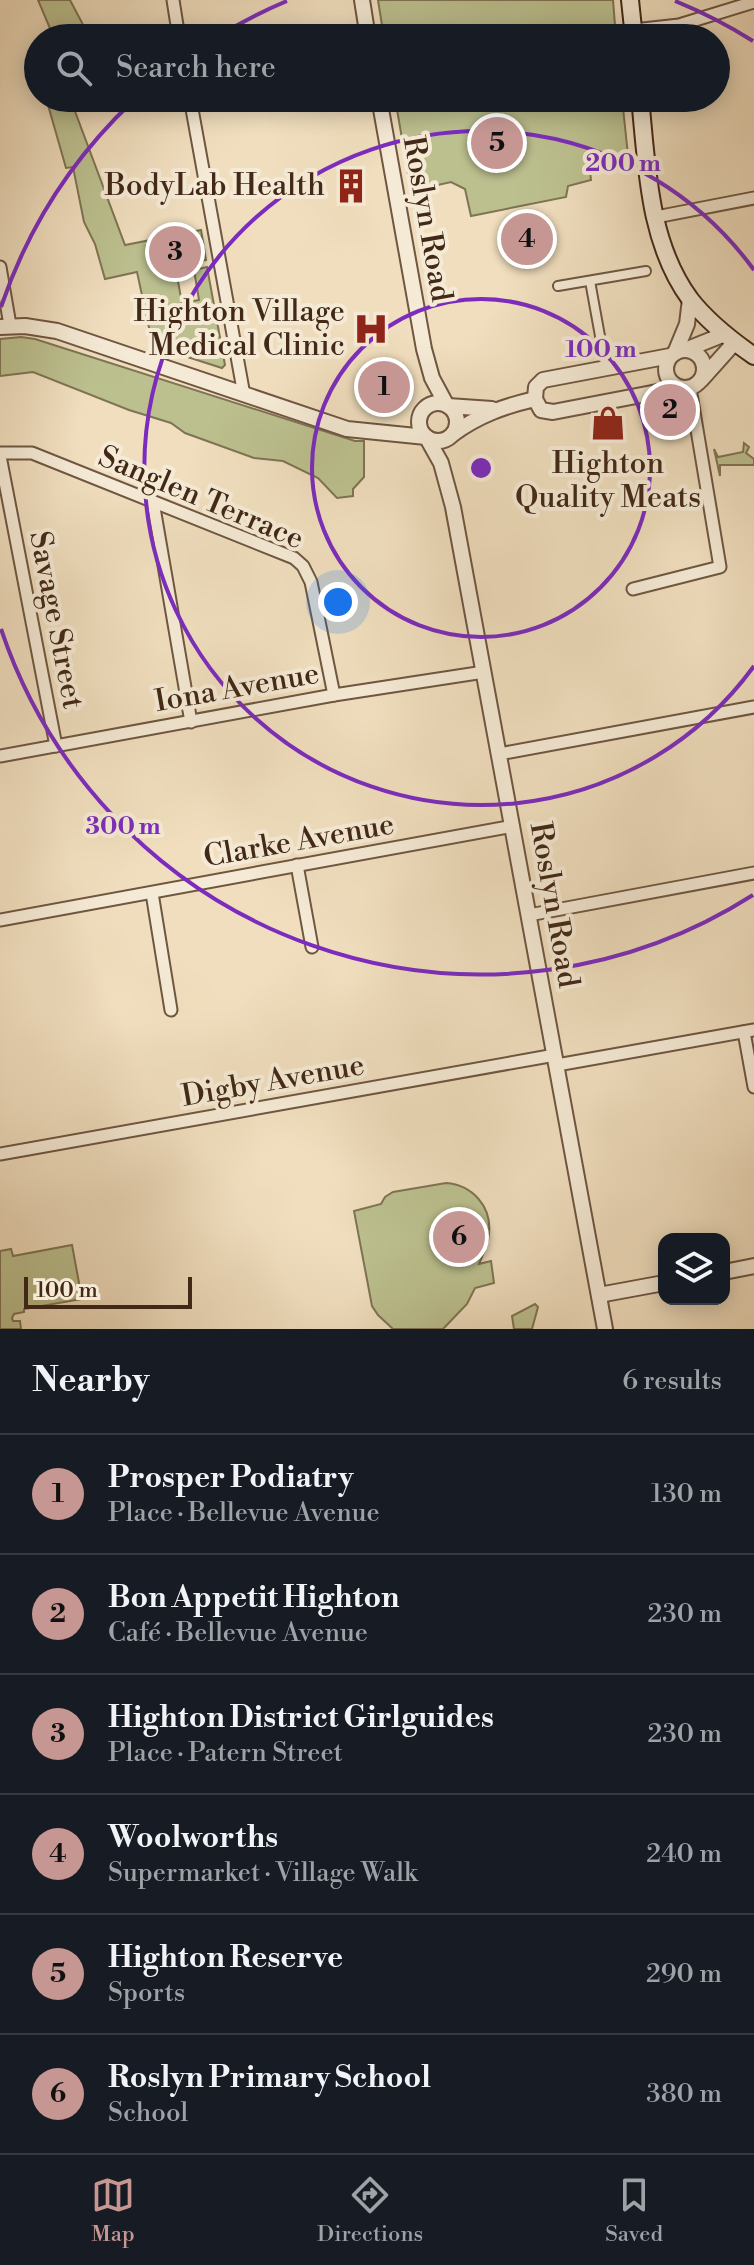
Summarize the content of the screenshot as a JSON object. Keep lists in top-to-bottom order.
{
  "streets": {
    "street": [
      "Roslyn Road",
      "Sanglen Terrace",
      "Savage Street",
      "Iona Avenue",
      "Clarke Avenue",
      "Digby Avenue"
    ]
  },
  "crossings": [
    ["Roslyn Road", "Iona Avenue"],
    ["Roslyn Road", "Clarke Avenue"],
    ["Roslyn Road", "Digby Avenue"],
    ["Sanglen Terrace", "Savage Street"],
    ["Sanglen Terrace", "Iona Avenue"],
    ["Savage Street", "Iona Avenue"]
  ],
  "places": {
    "building": ["BodyLab Health"],
    "hospital": ["Highton Village Medical Clinic"],
    "shop": ["Highton Quality Meats"]
  },
  "scale_bar": "100 m",
  "page": {
    "search": "Search here",
    "pins": [
      "5",
      "4",
      "3",
      "1",
      "2",
      "6"
    ],
    "scale": "100 m",
    "heading": ["Nearby", "6 results"],
    "list": [
      {
        "mark": "1",
        "name": "Prosper Podiatry",
        "note": "Place · Bellevue Avenue",
        "value": "130 m"
      },
      {
        "mark": "2",
        "name": "Bon Appetit Highton",
        "note": "Café · Bellevue Avenue",
        "value": "230 m"
      },
      {
        "mark": "3",
        "name": "Highton District Girlguides",
        "note": "Place · Patern Street",
        "value": "230 m"
      },
      {
        "mark": "4",
        "name": "Woolworths",
        "note": "Supermarket · Village Walk",
        "value": "240 m"
      },
      {
        "mark": "5",
        "name": "Highton Reserve",
        "note": "Sports",
        "value": "290 m"
      },
      {
        "mark": "6",
        "name": "Roslyn Primary School",
        "note": "School",
        "value": "380 m"
      }
    ],
    "nav": ["Map", "Directions", "Saved"]
  },
  "rings": ["200 m", "100 m", "300 m"]
}
